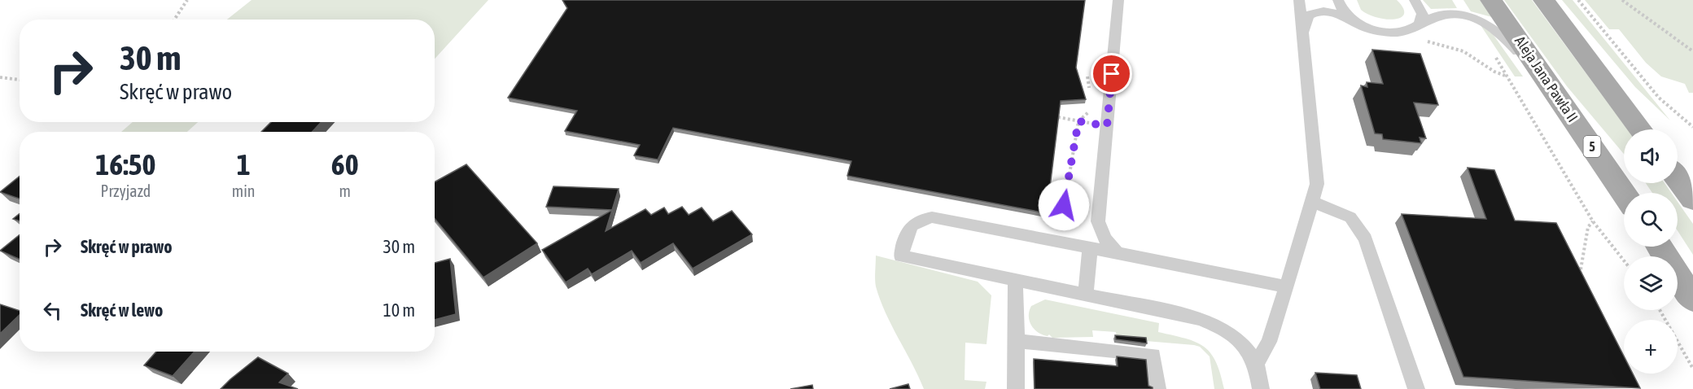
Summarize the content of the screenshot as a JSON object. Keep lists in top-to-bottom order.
{
  "streets": {
    "main road": ["Aleja Jana Pawła II", "5"]
  },
  "page": {
    "turn": ["30 m", "Skręć w prawo"],
    "map_buttons": "+",
    "eta": [
      "16:50",
      "Przyjazd",
      "1",
      "min",
      "60",
      "m"
    ],
    "list": [
      {
        "name": "Skręć w prawo",
        "value": "30 m"
      },
      {
        "name": "Skręć w lewo",
        "value": "10 m"
      }
    ]
  }
}
